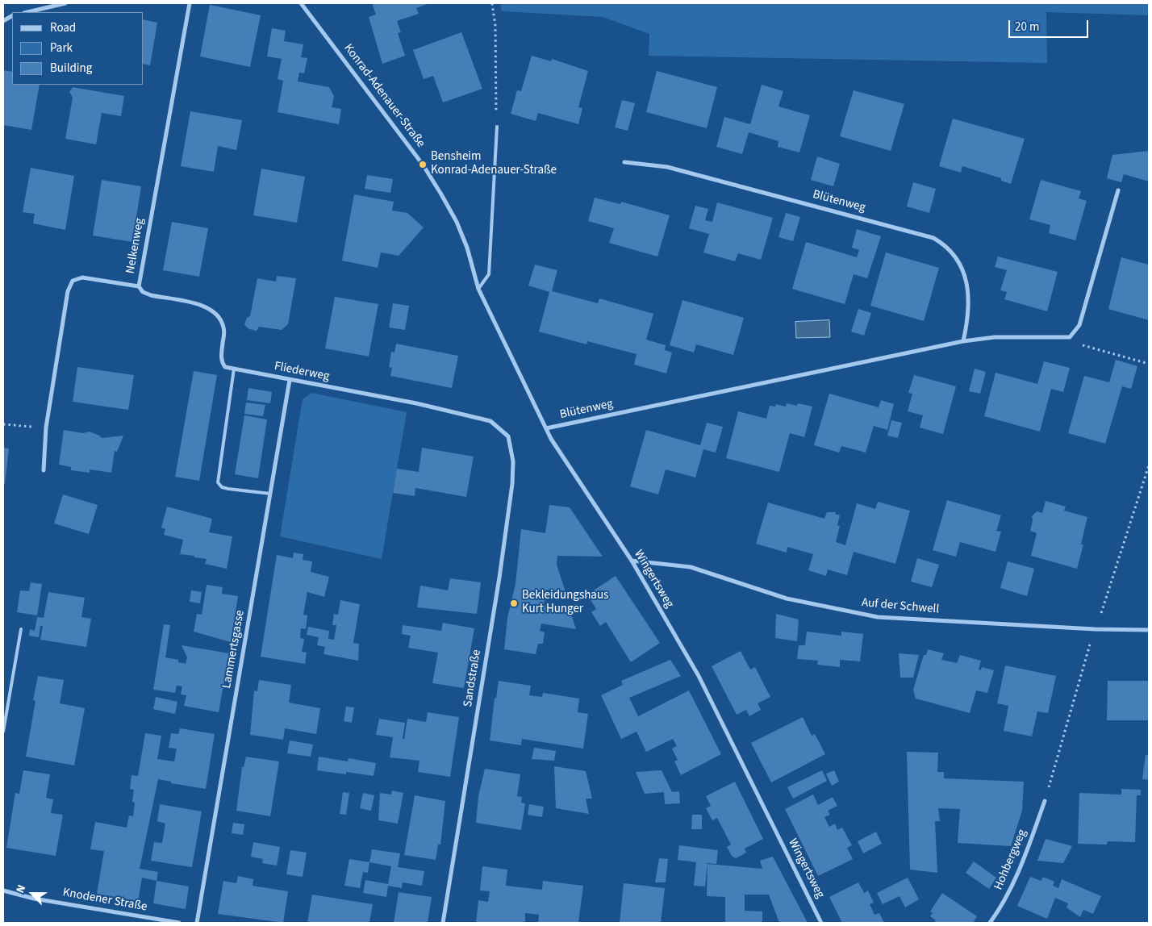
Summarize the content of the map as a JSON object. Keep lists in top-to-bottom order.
{
  "streets": {
    "street": [
      "Konrad-Adenauer-Straße",
      "Blütenweg",
      "Nelkenweg",
      "Fliederweg",
      "Wingertsweg",
      "Auf der Schwell",
      "Lammertsgasse",
      "Sandstraße",
      "Hohbergweg",
      "Knodener Straße"
    ]
  },
  "crossings": [
    ["Konrad-Adenauer-Straße", "Wingertsweg"],
    ["Blütenweg", "Wingertsweg"],
    ["Fliederweg", "Lammertsgasse"],
    ["Fliederweg", "Sandstraße"],
    ["Wingertsweg", "Auf der Schwell"]
  ],
  "places": ["Bensheim Konrad-Adenauer-Straße", "Bekleidungshaus Kurt Hunger"],
  "legend": ["Road", "Park", "Building"],
  "scale_bar": "20 m",
  "north": "top left"
}
